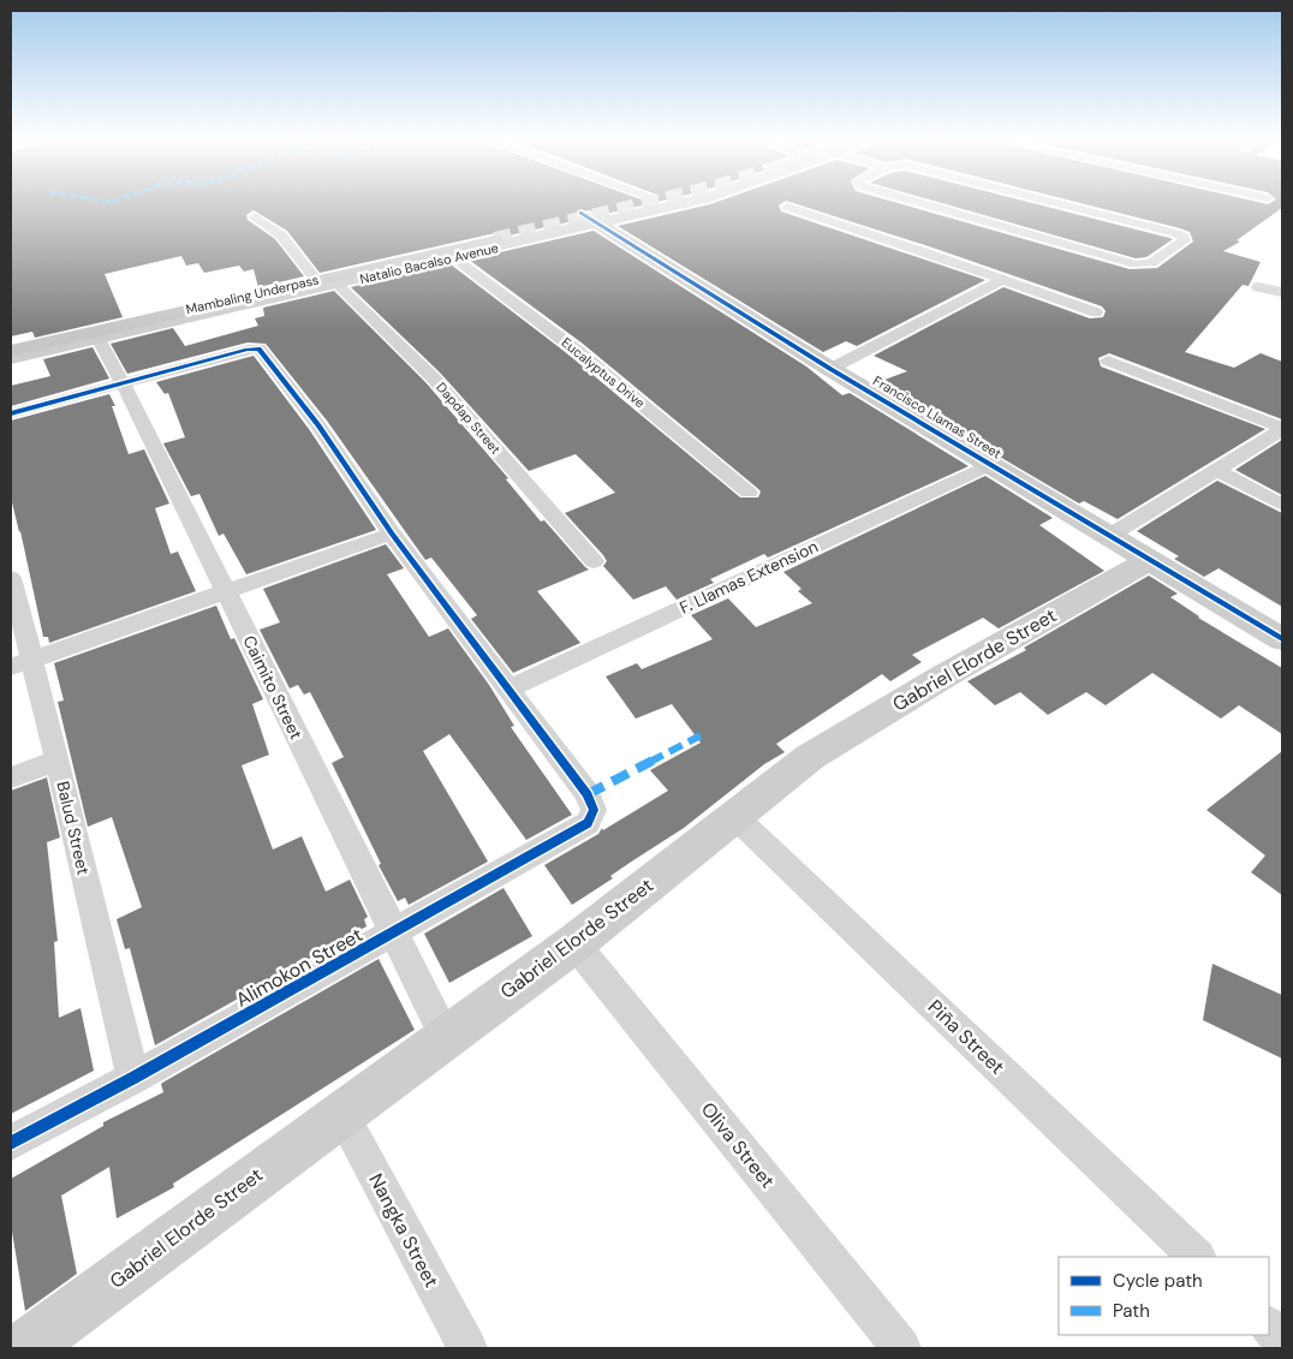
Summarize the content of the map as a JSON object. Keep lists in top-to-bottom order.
{
  "streets": {
    "main road": [
      "Natalio Bacalso Avenue",
      "Mambaling Underpass",
      "Francisco Llamas Street",
      "Gabriel Elorde Street"
    ],
    "street": [
      "Eucalyptus Drive",
      "Dapdap Street",
      "F. Llamas Extension",
      "Caimito Street",
      "Balud Street",
      "Alimokon Street",
      "Piña Street",
      "Oliva Street",
      "Nangka Street"
    ]
  },
  "crossings": [
    ["Natalio Bacalso Avenue", "Eucalyptus Drive"],
    ["Natalio Bacalso Avenue", "Francisco Llamas Street"],
    ["Natalio Bacalso Avenue", "Dapdap Street"],
    ["Natalio Bacalso Avenue", "Caimito Street"],
    ["Francisco Llamas Street", "F. Llamas Extension"],
    ["Francisco Llamas Street", "Gabriel Elorde Street"],
    ["F. Llamas Extension", "Alimokon Street"],
    ["Gabriel Elorde Street", "Caimito Street"],
    ["Gabriel Elorde Street", "Piña Street"],
    ["Gabriel Elorde Street", "Oliva Street"],
    ["Gabriel Elorde Street", "Nangka Street"],
    ["Caimito Street", "Alimokon Street"],
    ["Balud Street", "Alimokon Street"]
  ],
  "legend": ["Cycle path", "Path"]
}
